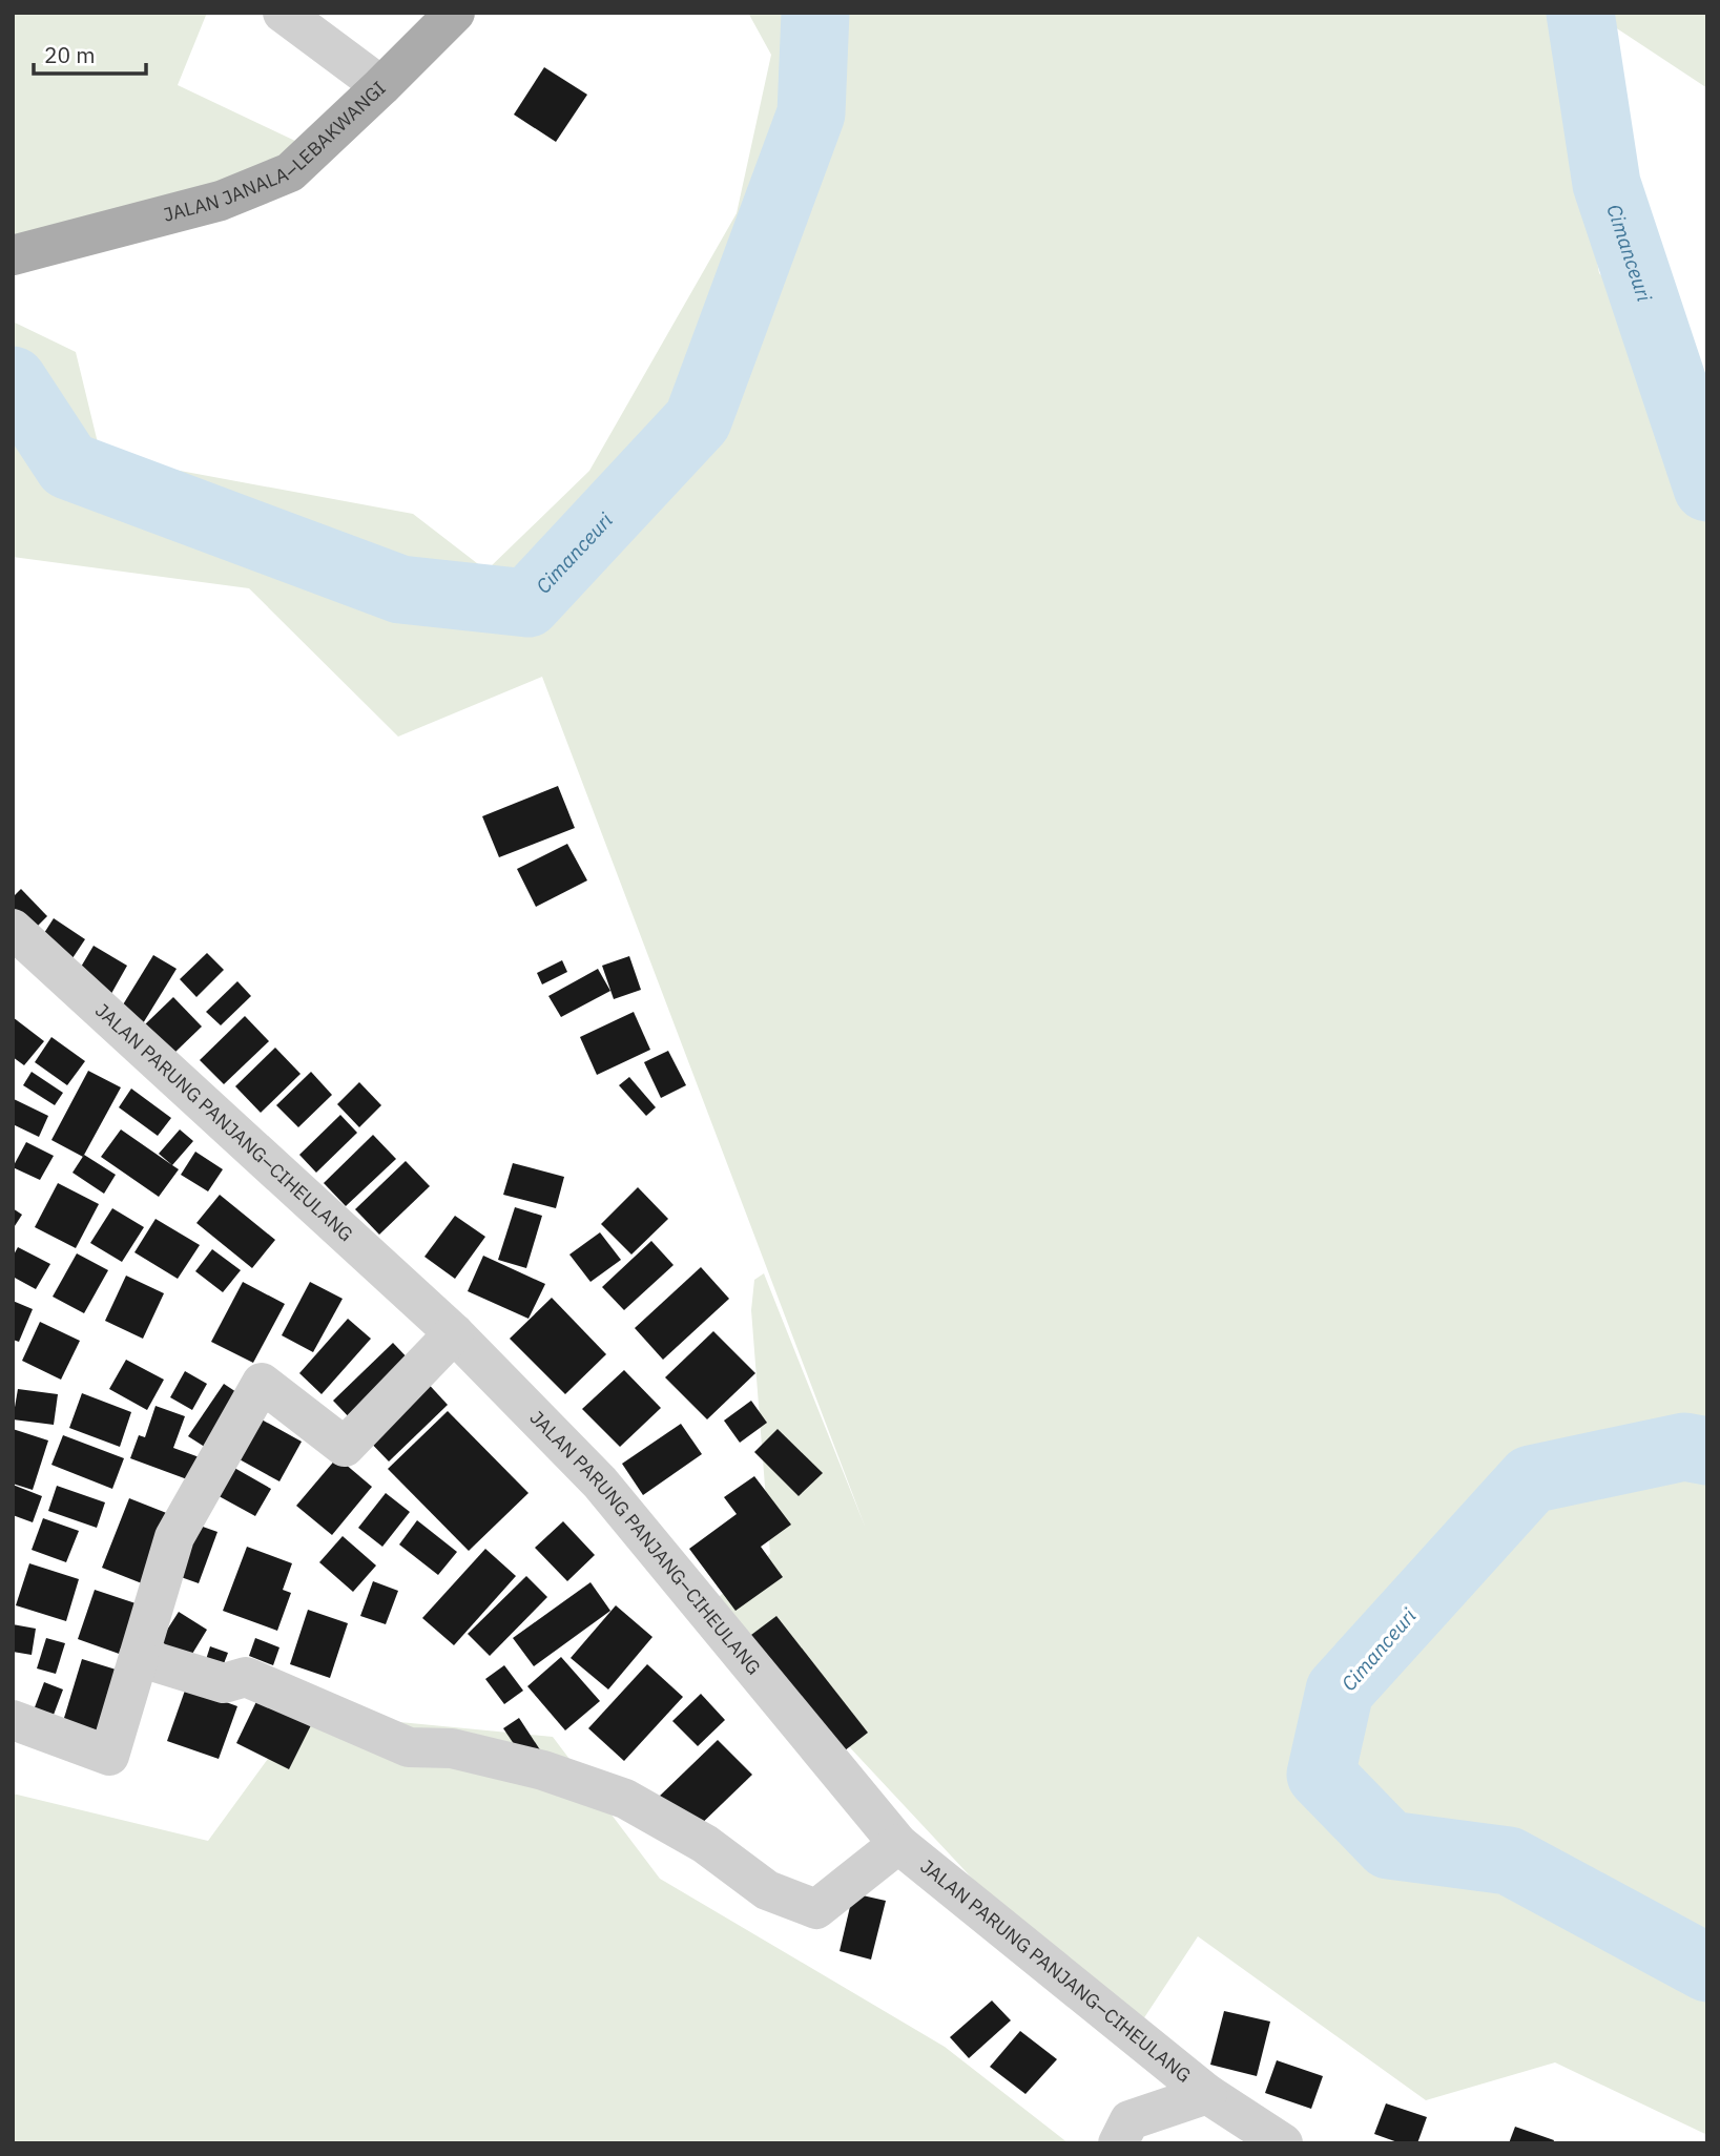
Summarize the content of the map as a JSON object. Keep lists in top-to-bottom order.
{
  "streets": {
    "main road": ["JALAN JANALA–LEBAKWANGI"],
    "street": ["JALAN PARUNG PANJANG–CIHEULANG"]
  },
  "water": ["Cimanceuri"],
  "scale_bar": "20 m"
}
